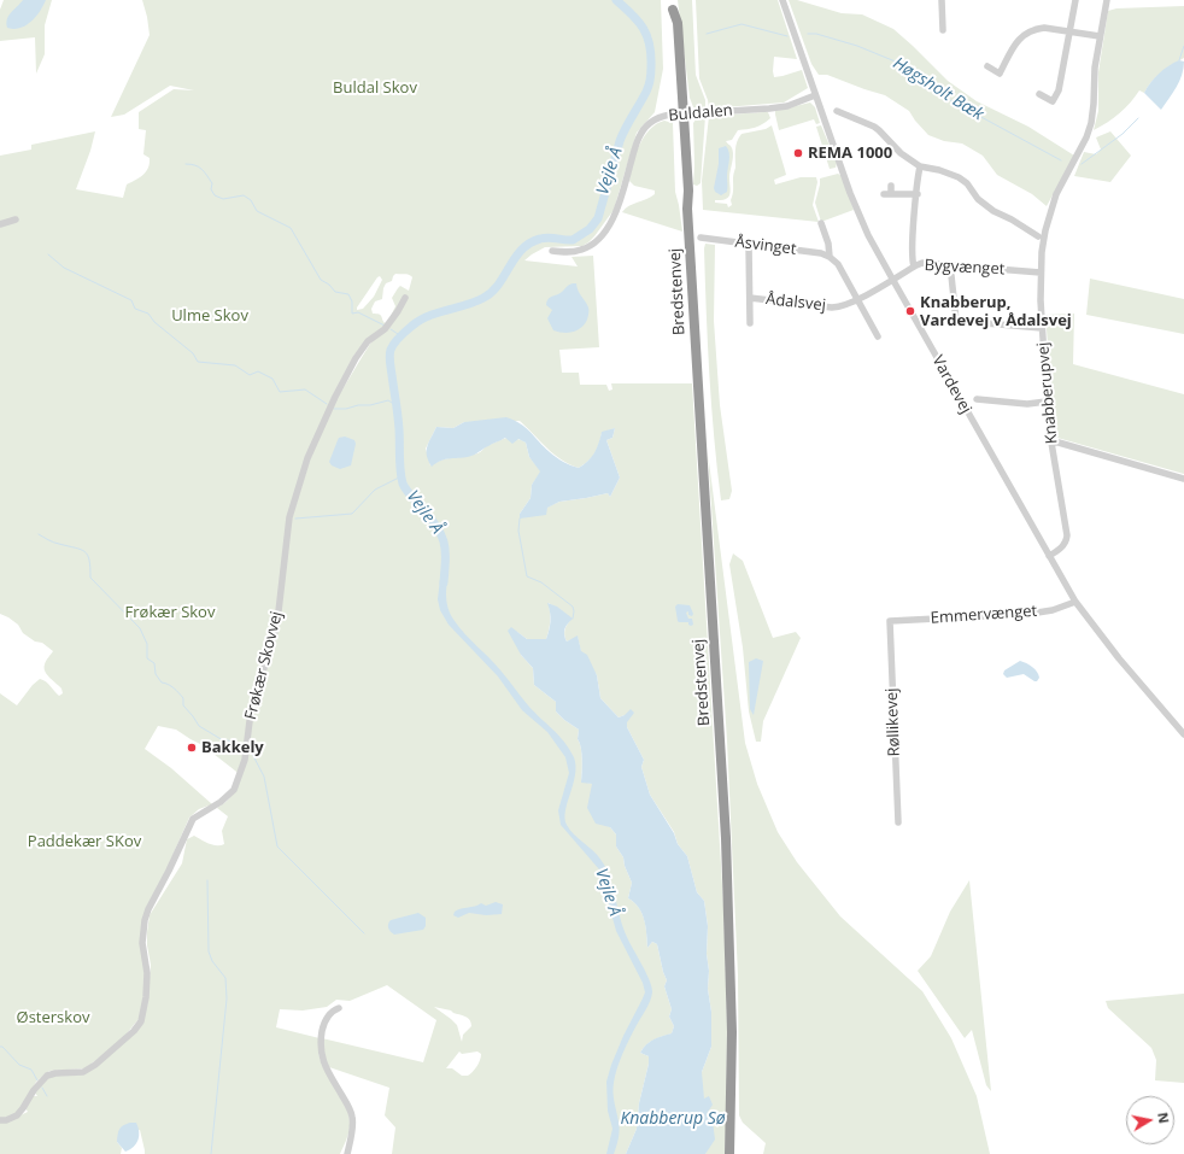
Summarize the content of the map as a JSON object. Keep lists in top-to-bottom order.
{
  "streets": {
    "highway": ["Bredstenvej"],
    "street": [
      "Buldalen",
      "Åsvinget",
      "Bygvænget",
      "Ådalsvej",
      "Vardevej",
      "Knabberupvej",
      "Emmervænget",
      "Frøkær Skovvej",
      "Røllikevej"
    ]
  },
  "crossings": [
    ["Buldalen", "Bredstenvej"],
    ["Buldalen", "Vardevej"],
    ["Bygvænget", "Ådalsvej"],
    ["Bygvænget", "Vardevej"],
    ["Bygvænget", "Knabberupvej"],
    ["Ådalsvej", "Vardevej"],
    ["Vardevej", "Knabberupvej"],
    ["Vardevej", "Emmervænget"],
    ["Emmervænget", "Røllikevej"]
  ],
  "water": ["Høgsholt Bæk", "Vejle Å", "Knabberup Sø"],
  "parks": [
    "Buldal Skov",
    "Ulme Skov",
    "Frøkær Skov",
    "Paddekær SKov",
    "Østerskov"
  ],
  "places": ["REMA 1000", "Knabberup, Vardevej v Ådalsvej", "Bakkely"],
  "north": "right"
}
